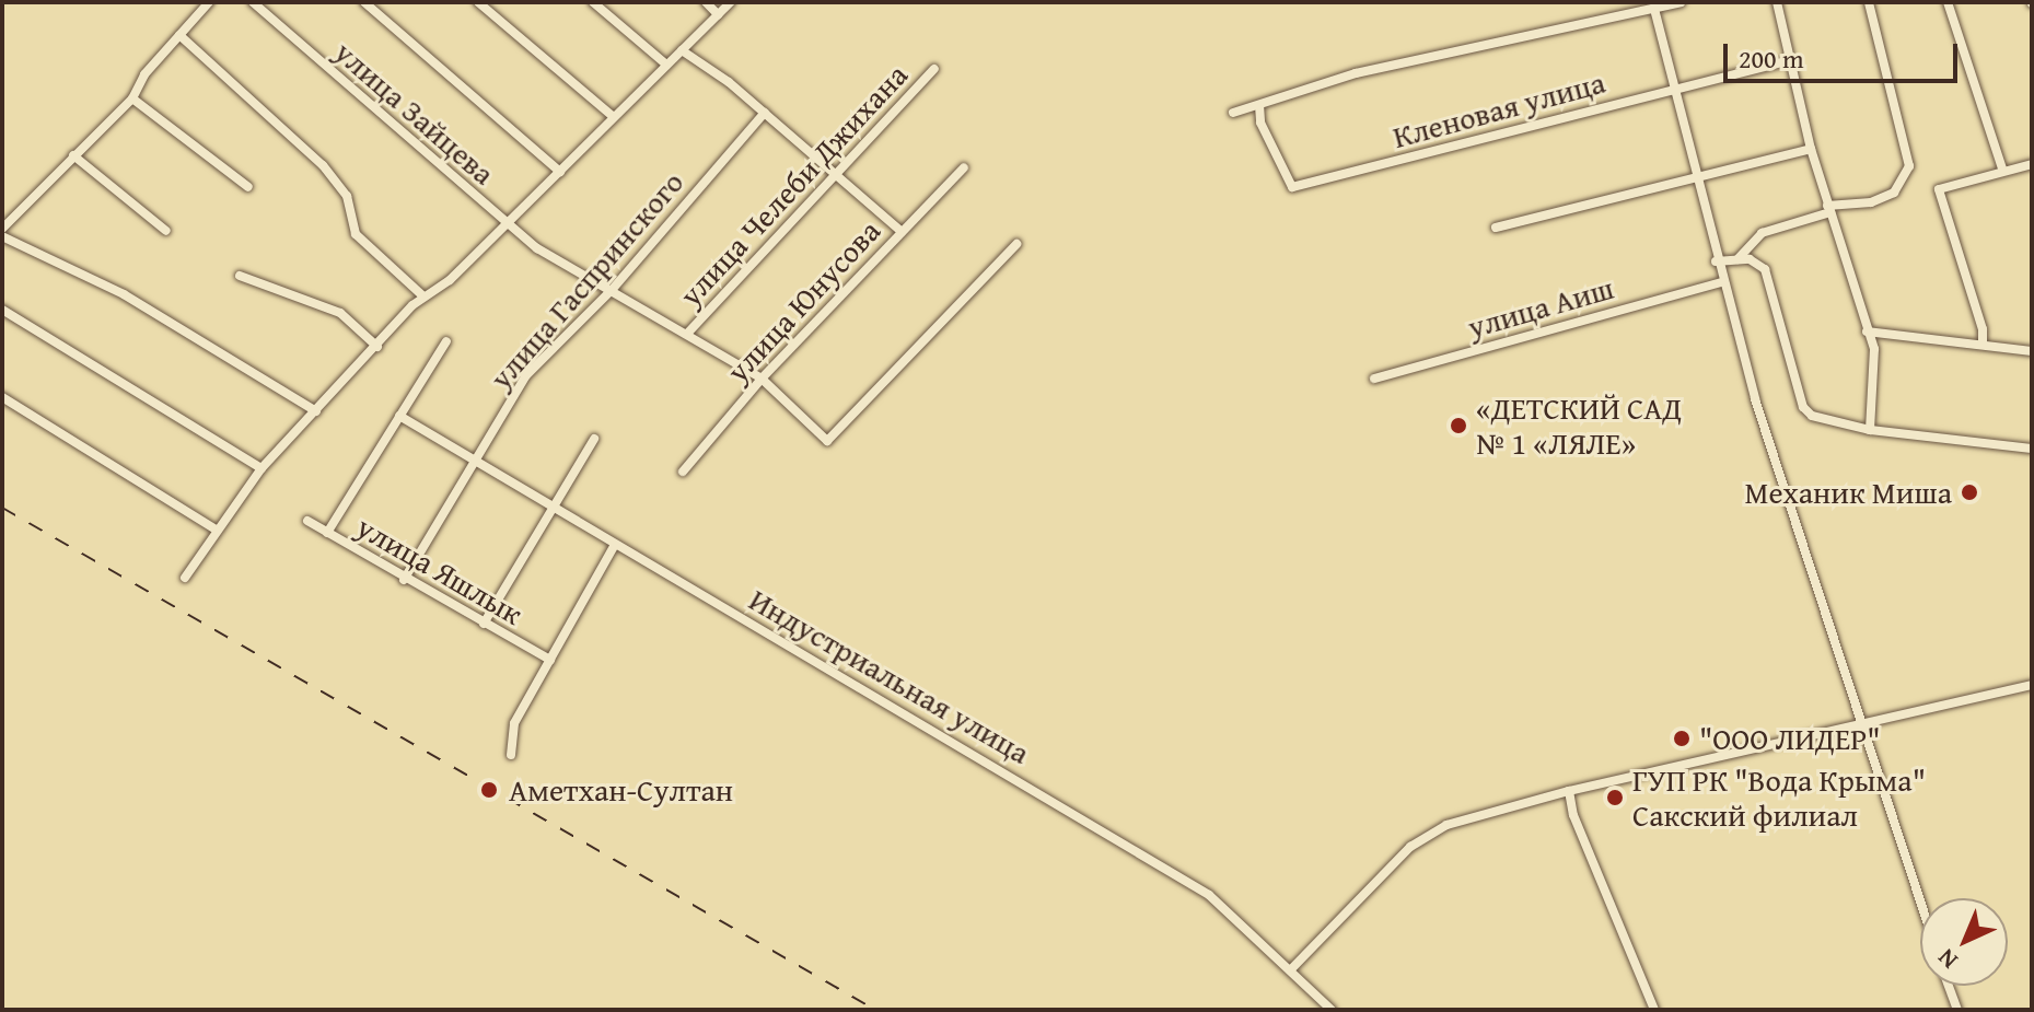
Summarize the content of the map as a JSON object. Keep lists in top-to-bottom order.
{
  "streets": {
    "street": [
      "Кленовая улица",
      "улица Зайцева",
      "улица Челеби Джихана",
      "улица Гаспринского",
      "улица Юнусова",
      "улица Аиш",
      "улица Яшлык",
      "Индустриальная улица"
    ]
  },
  "crossings": [
    ["улица Зайцева", "улица Челеби Джихана"],
    ["улица Зайцева", "улица Гаспринского"],
    ["улица Зайцева", "улица Юнусова"],
    ["улица Гаспринского", "улица Яшлык"],
    ["улица Гаспринского", "Индустриальная улица"]
  ],
  "places": [
    "«ДЕТСКИЙ САД № 1 «ЛЯЛЕ»",
    "Механик Миша",
    "\"ООО ЛИДЕР\"",
    "Аметхан-Султан",
    "ГУП РК \"Вода Крыма\" Сакский филиал"
  ],
  "scale_bar": "200 m",
  "north": "bottom left"
}
